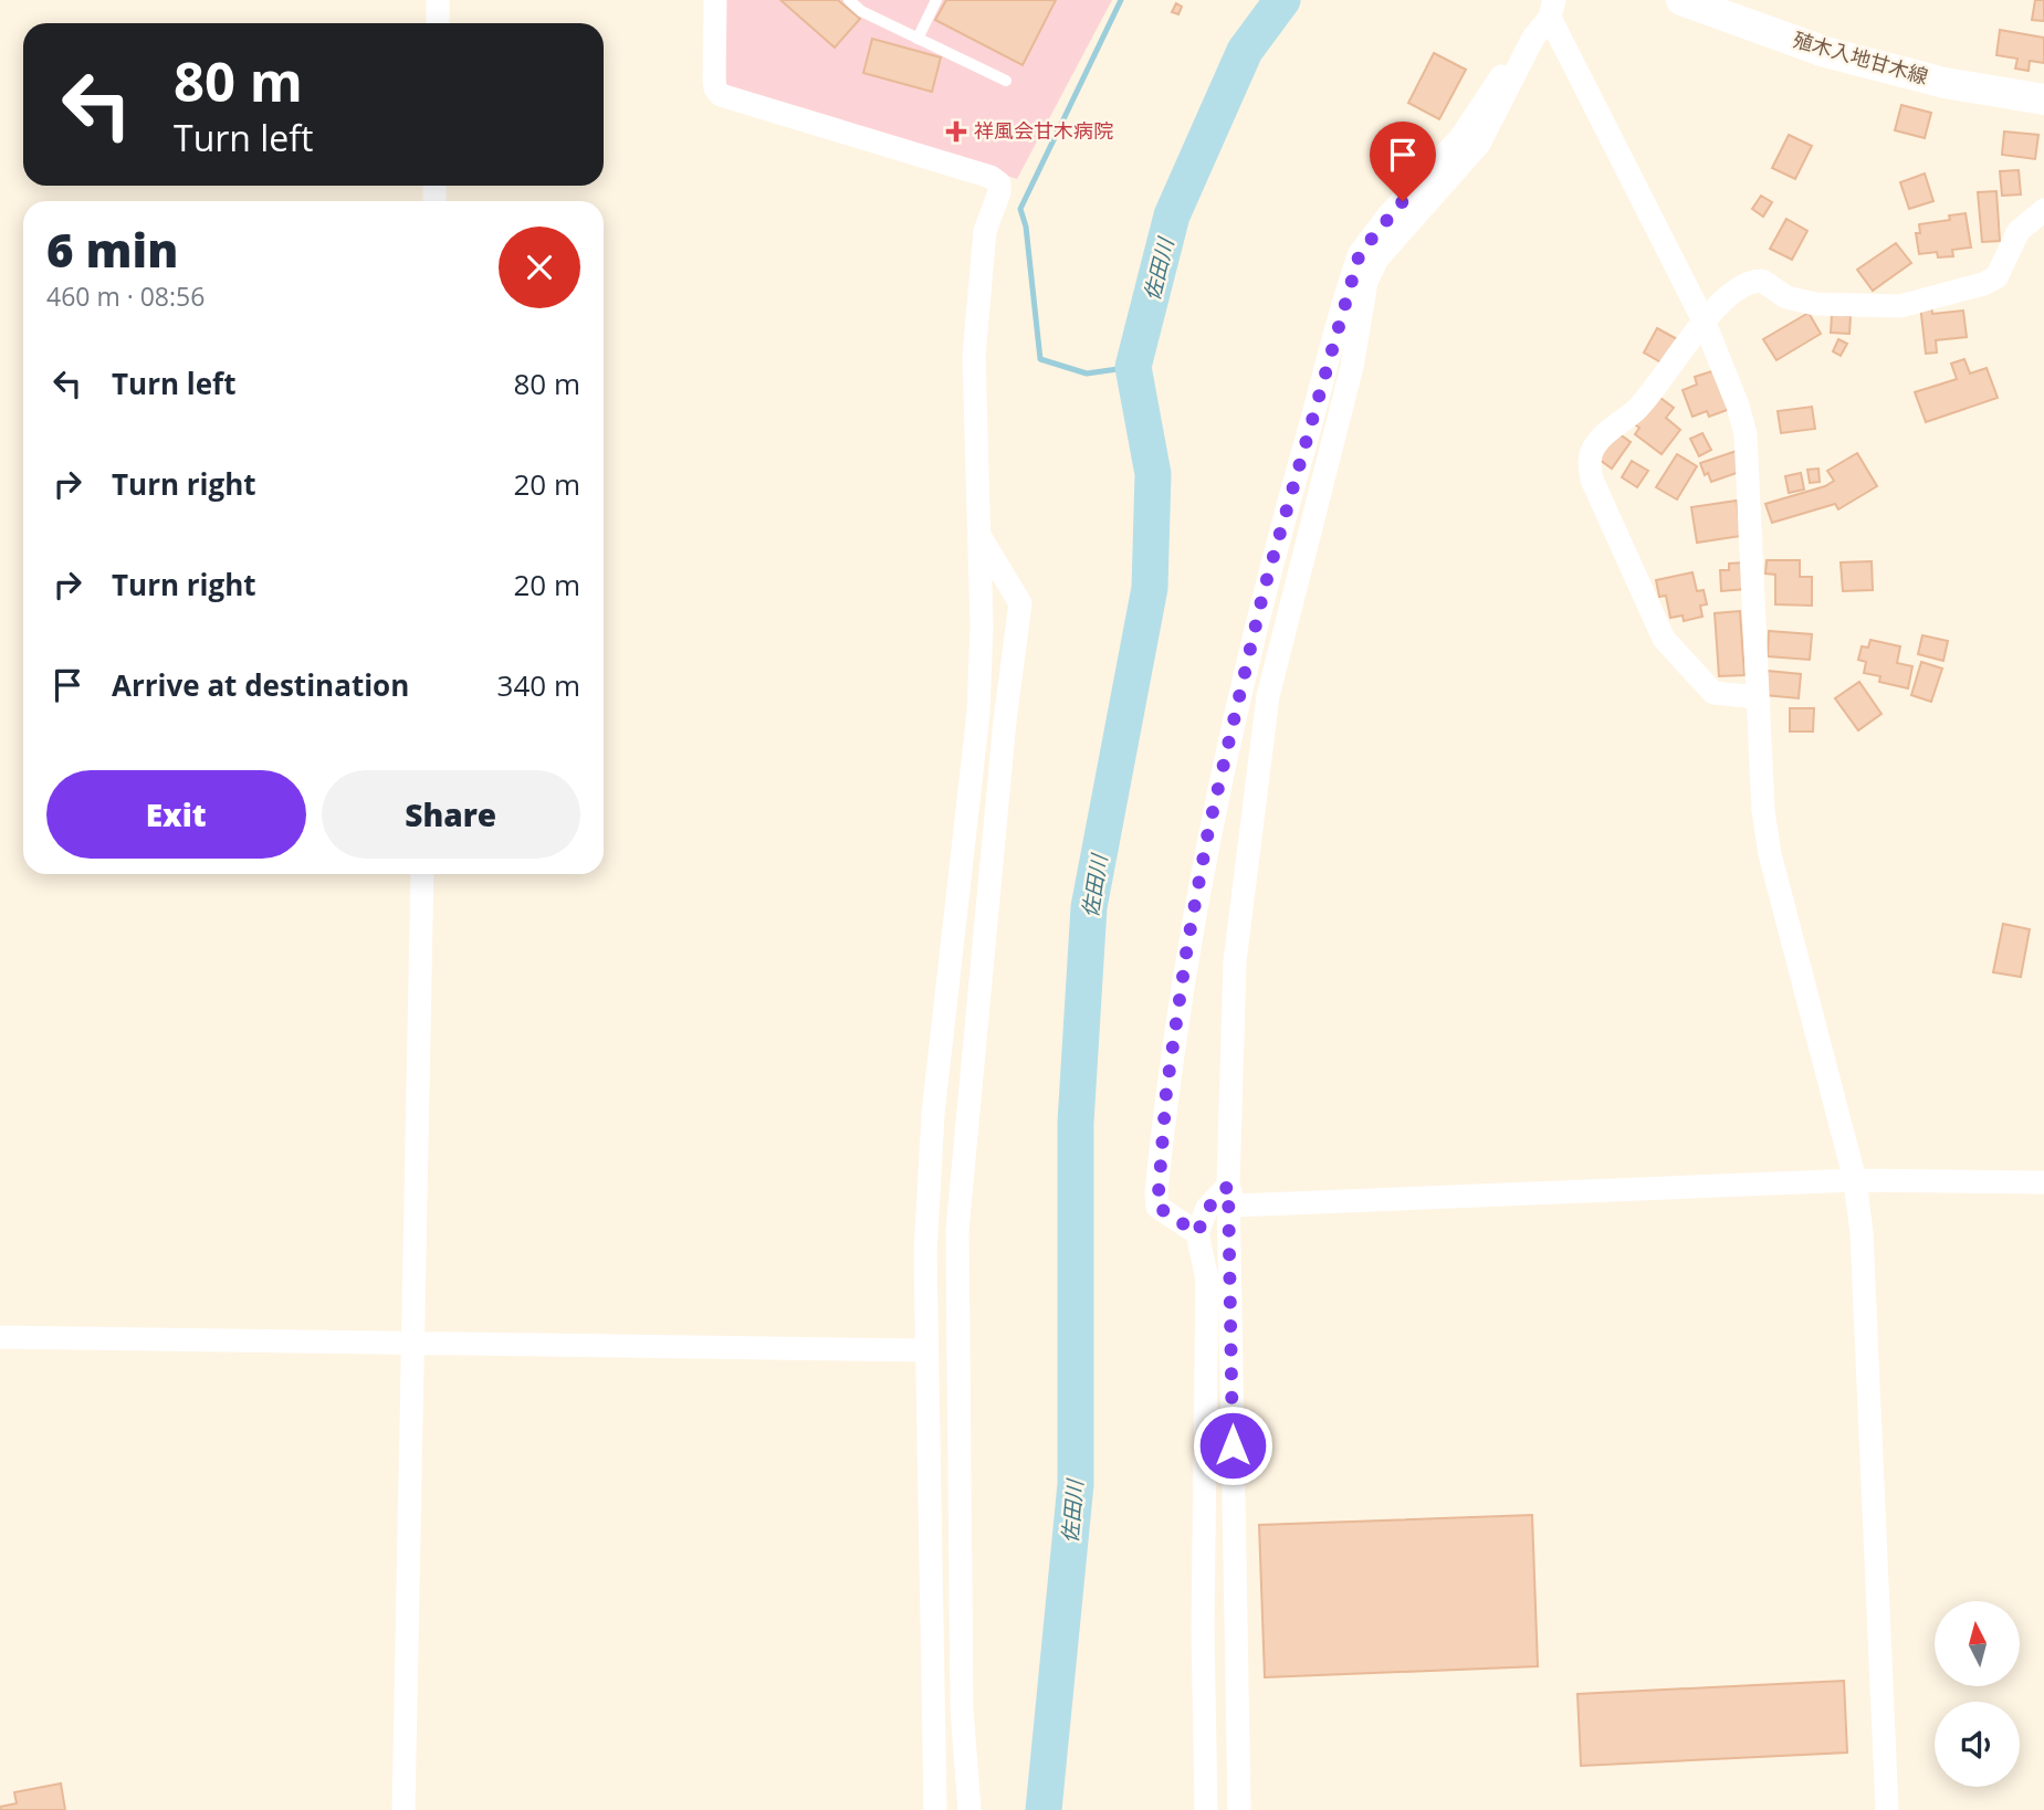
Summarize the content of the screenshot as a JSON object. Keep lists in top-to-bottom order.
{
  "streets": {
    "main road": ["殖木入地甘木線"]
  },
  "water": ["佐田川"],
  "places": {
    "health": ["祥風会甘木病院"]
  },
  "north": "top",
  "page": {
    "turn": ["80 m", "Turn left"],
    "heading": ["6 min", "460 m · 08:56"],
    "list": [
      {
        "name": "Turn left",
        "value": "80 m"
      },
      {
        "name": "Turn right",
        "value": "20 m"
      },
      {
        "name": "Turn right",
        "value": "20 m"
      },
      {
        "name": "Arrive at destination",
        "value": "340 m"
      }
    ],
    "buttons": ["Exit", "Share"]
  }
}
